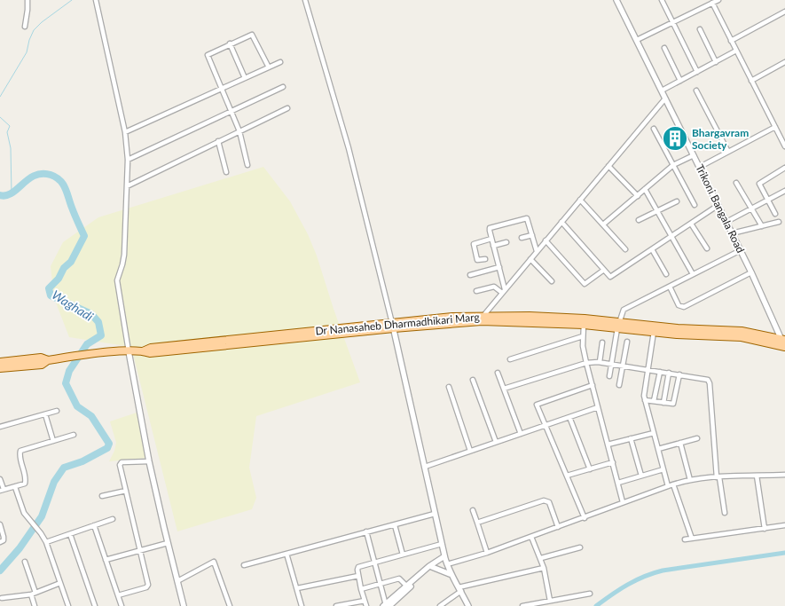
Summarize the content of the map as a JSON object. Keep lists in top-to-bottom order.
{
  "streets": {
    "main road": ["Dr Nanasaheb Dharmadhikari Marg"],
    "street": ["Trikoni Bangala Road"]
  },
  "crossings": [
    ["Trikoni Bangala Road", "Dr Nanasaheb Dharmadhikari Marg"]
  ],
  "water": ["Waghadi"],
  "places": {
    "building": ["Bhargavram Society"]
  }
}
